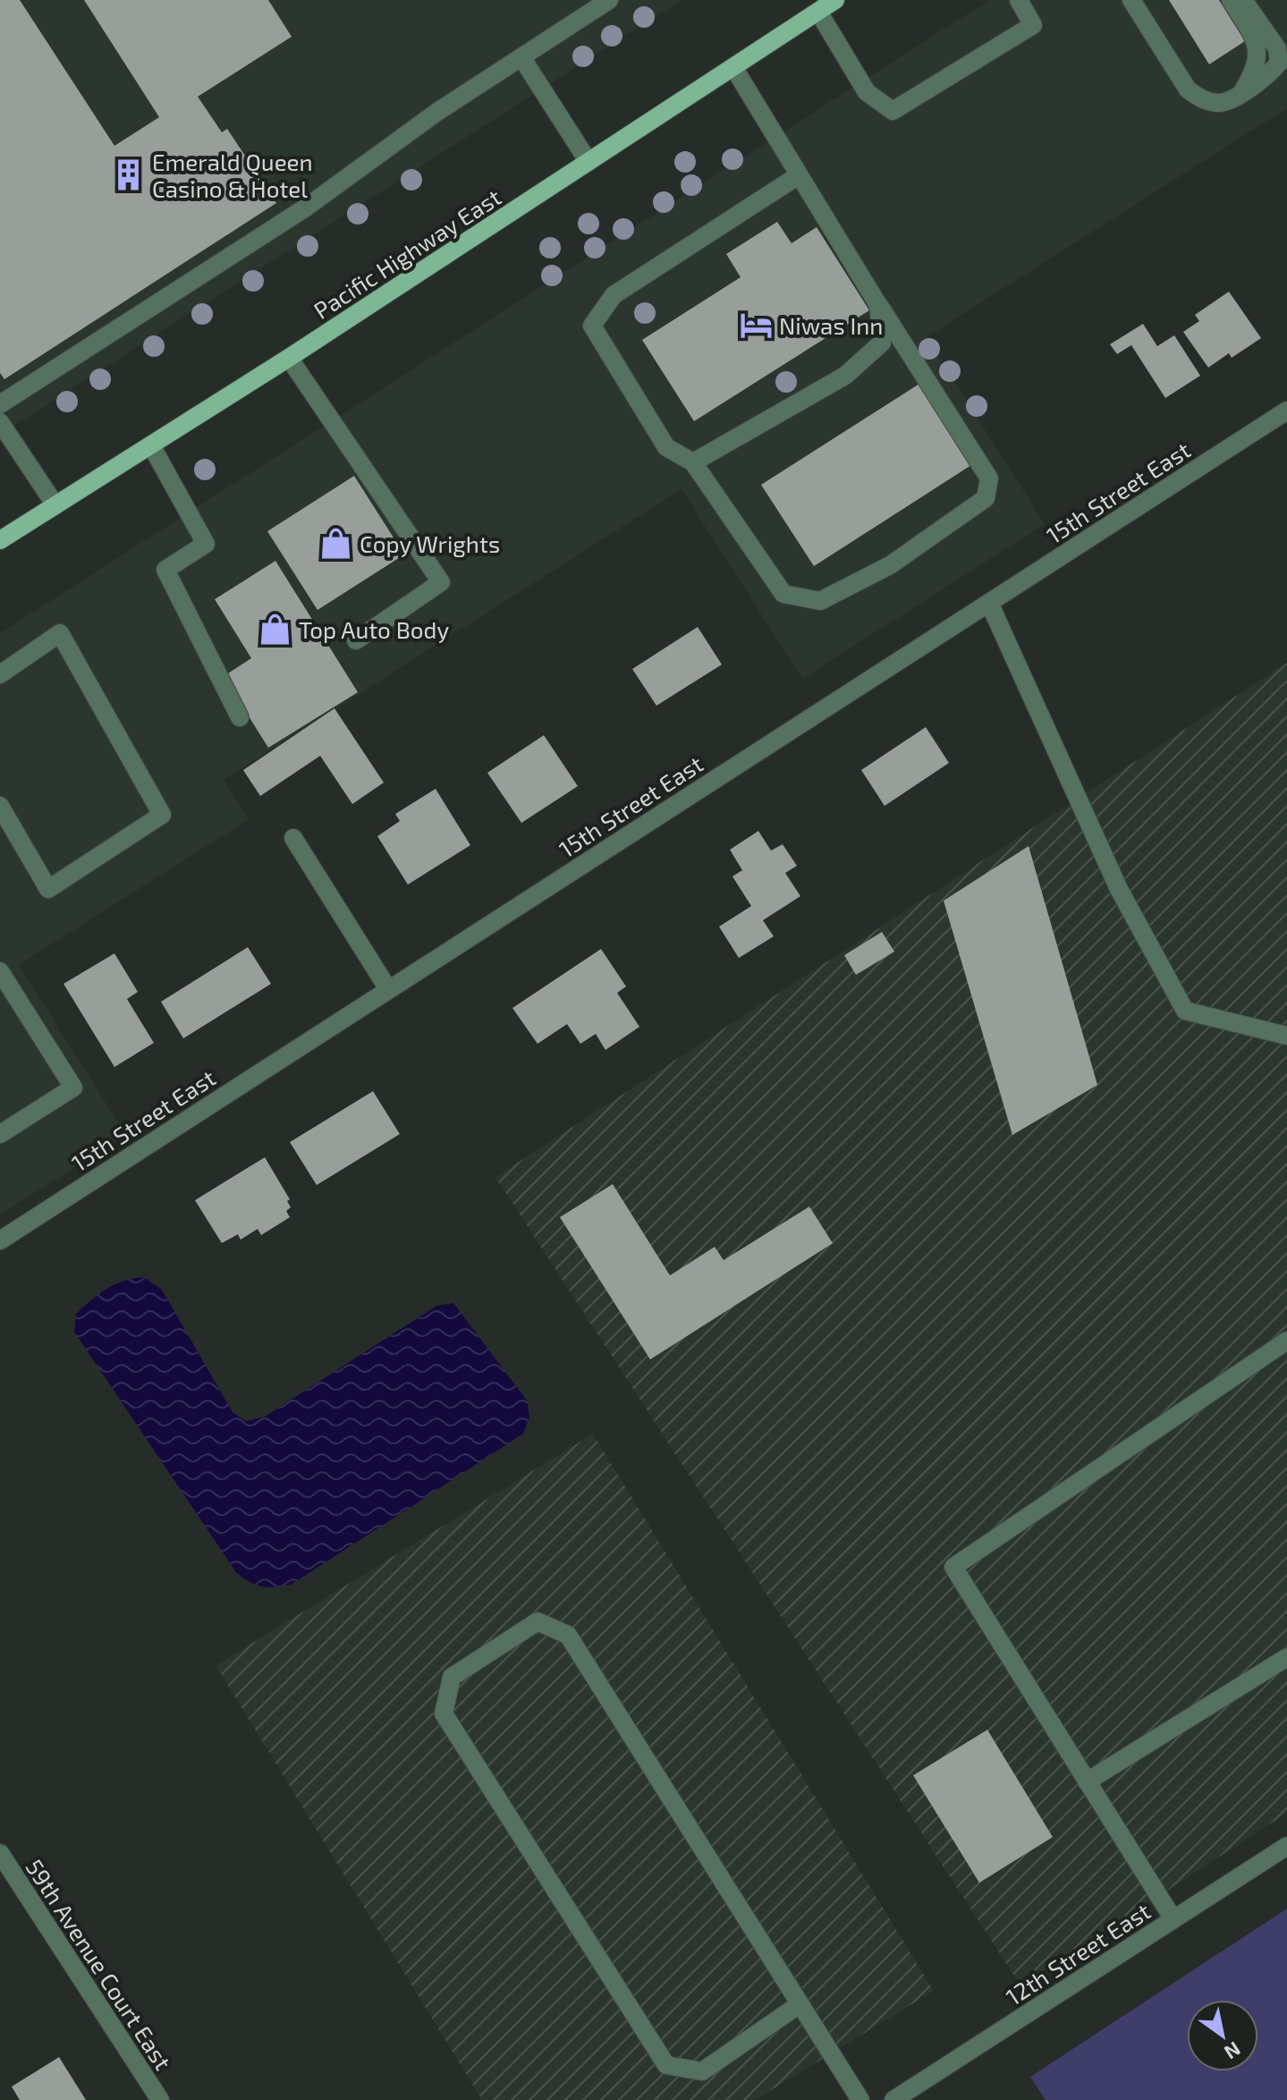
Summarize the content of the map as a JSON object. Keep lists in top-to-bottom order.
{
  "streets": {
    "main road": ["Pacific Highway East"],
    "street": ["15th Street East", "12th Street East", "59th Avenue Court East"]
  },
  "places": {
    "building": ["Emerald Queen Casino & Hotel"],
    "hotel": ["Niwas Inn"],
    "shop": ["Copy Wrights", "Top Auto Body"]
  },
  "north": "bottom right"
}
